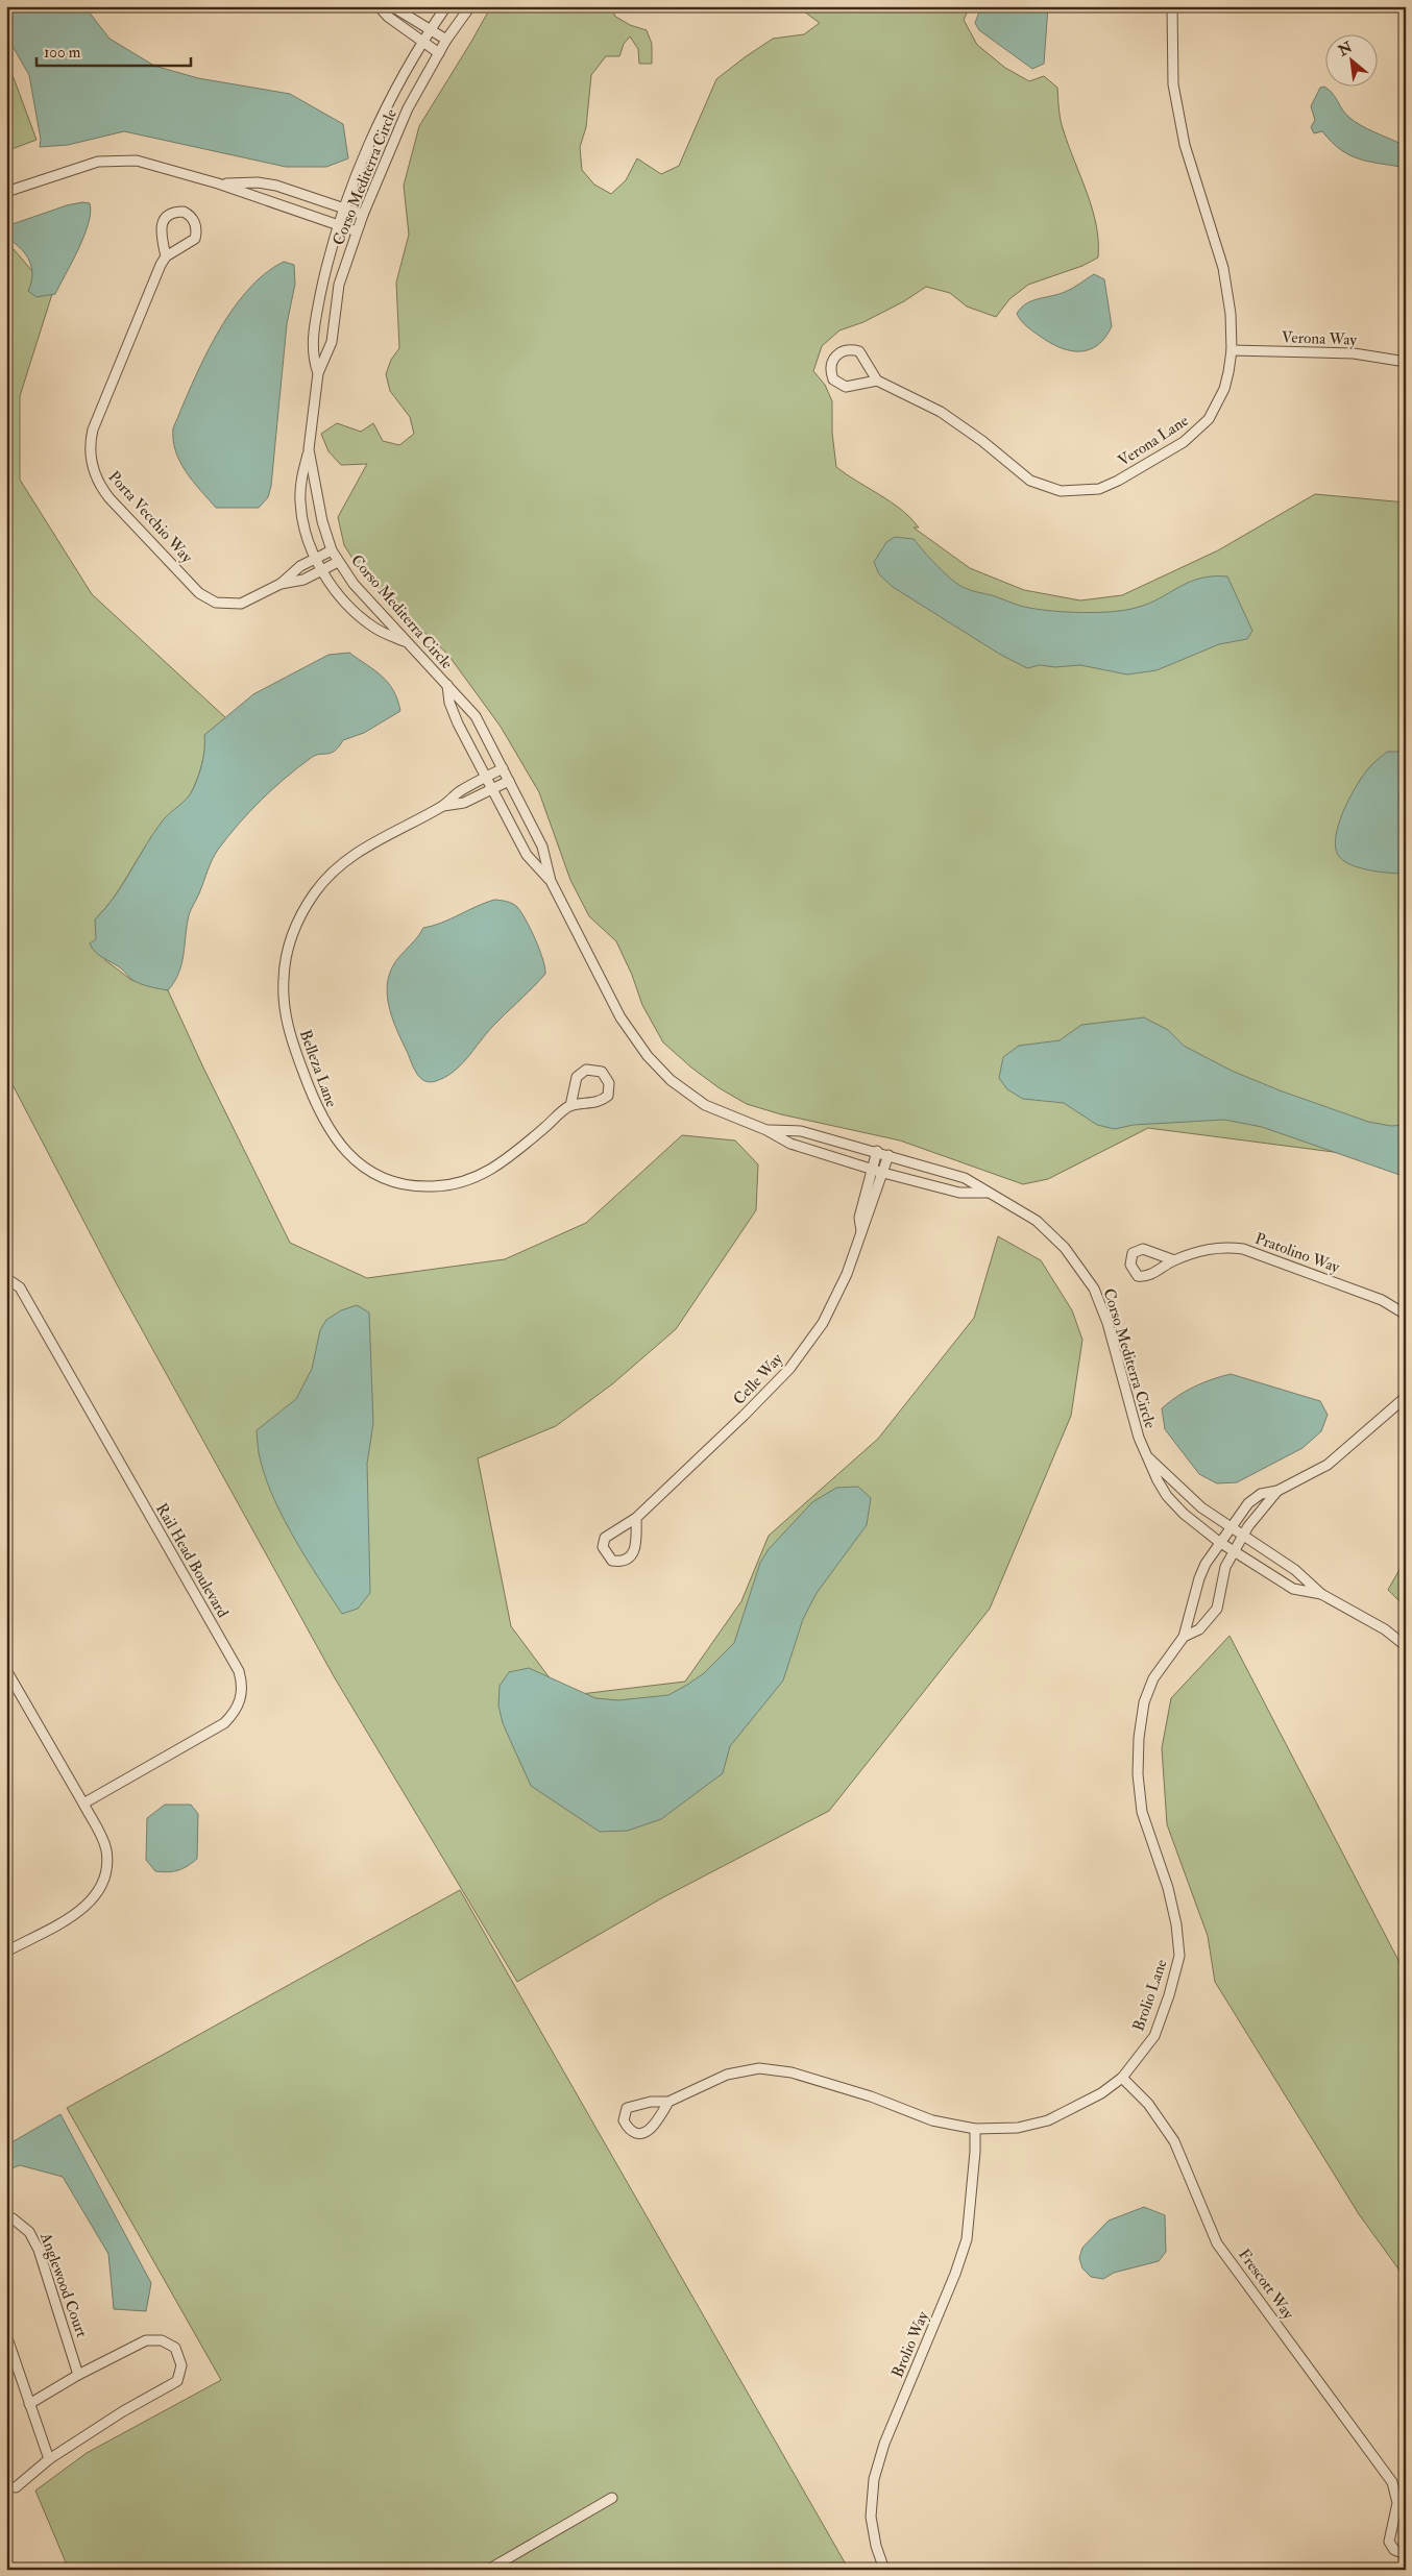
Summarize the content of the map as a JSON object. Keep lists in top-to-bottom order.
{
  "streets": {
    "street": [
      "Corso Mediterra Circle",
      "Verona Way",
      "Verona Lane",
      "Porta Vecchio Way",
      "Belleza Lane",
      "Pratolino Way",
      "Celle Way",
      "Rail Head Boulevard",
      "Brolio Lane",
      "Frescott Way",
      "Anglewood Court",
      "Brolio Way"
    ]
  },
  "crossings": [
    ["Corso Mediterra Circle", "Porta Vecchio Way"],
    ["Corso Mediterra Circle", "Belleza Lane"],
    ["Corso Mediterra Circle", "Celle Way"],
    ["Corso Mediterra Circle", "Brolio Lane"],
    ["Verona Way", "Verona Lane"],
    ["Brolio Lane", "Frescott Way"],
    ["Brolio Lane", "Brolio Way"]
  ],
  "scale_bar": "100 m",
  "north": "top left"
}
